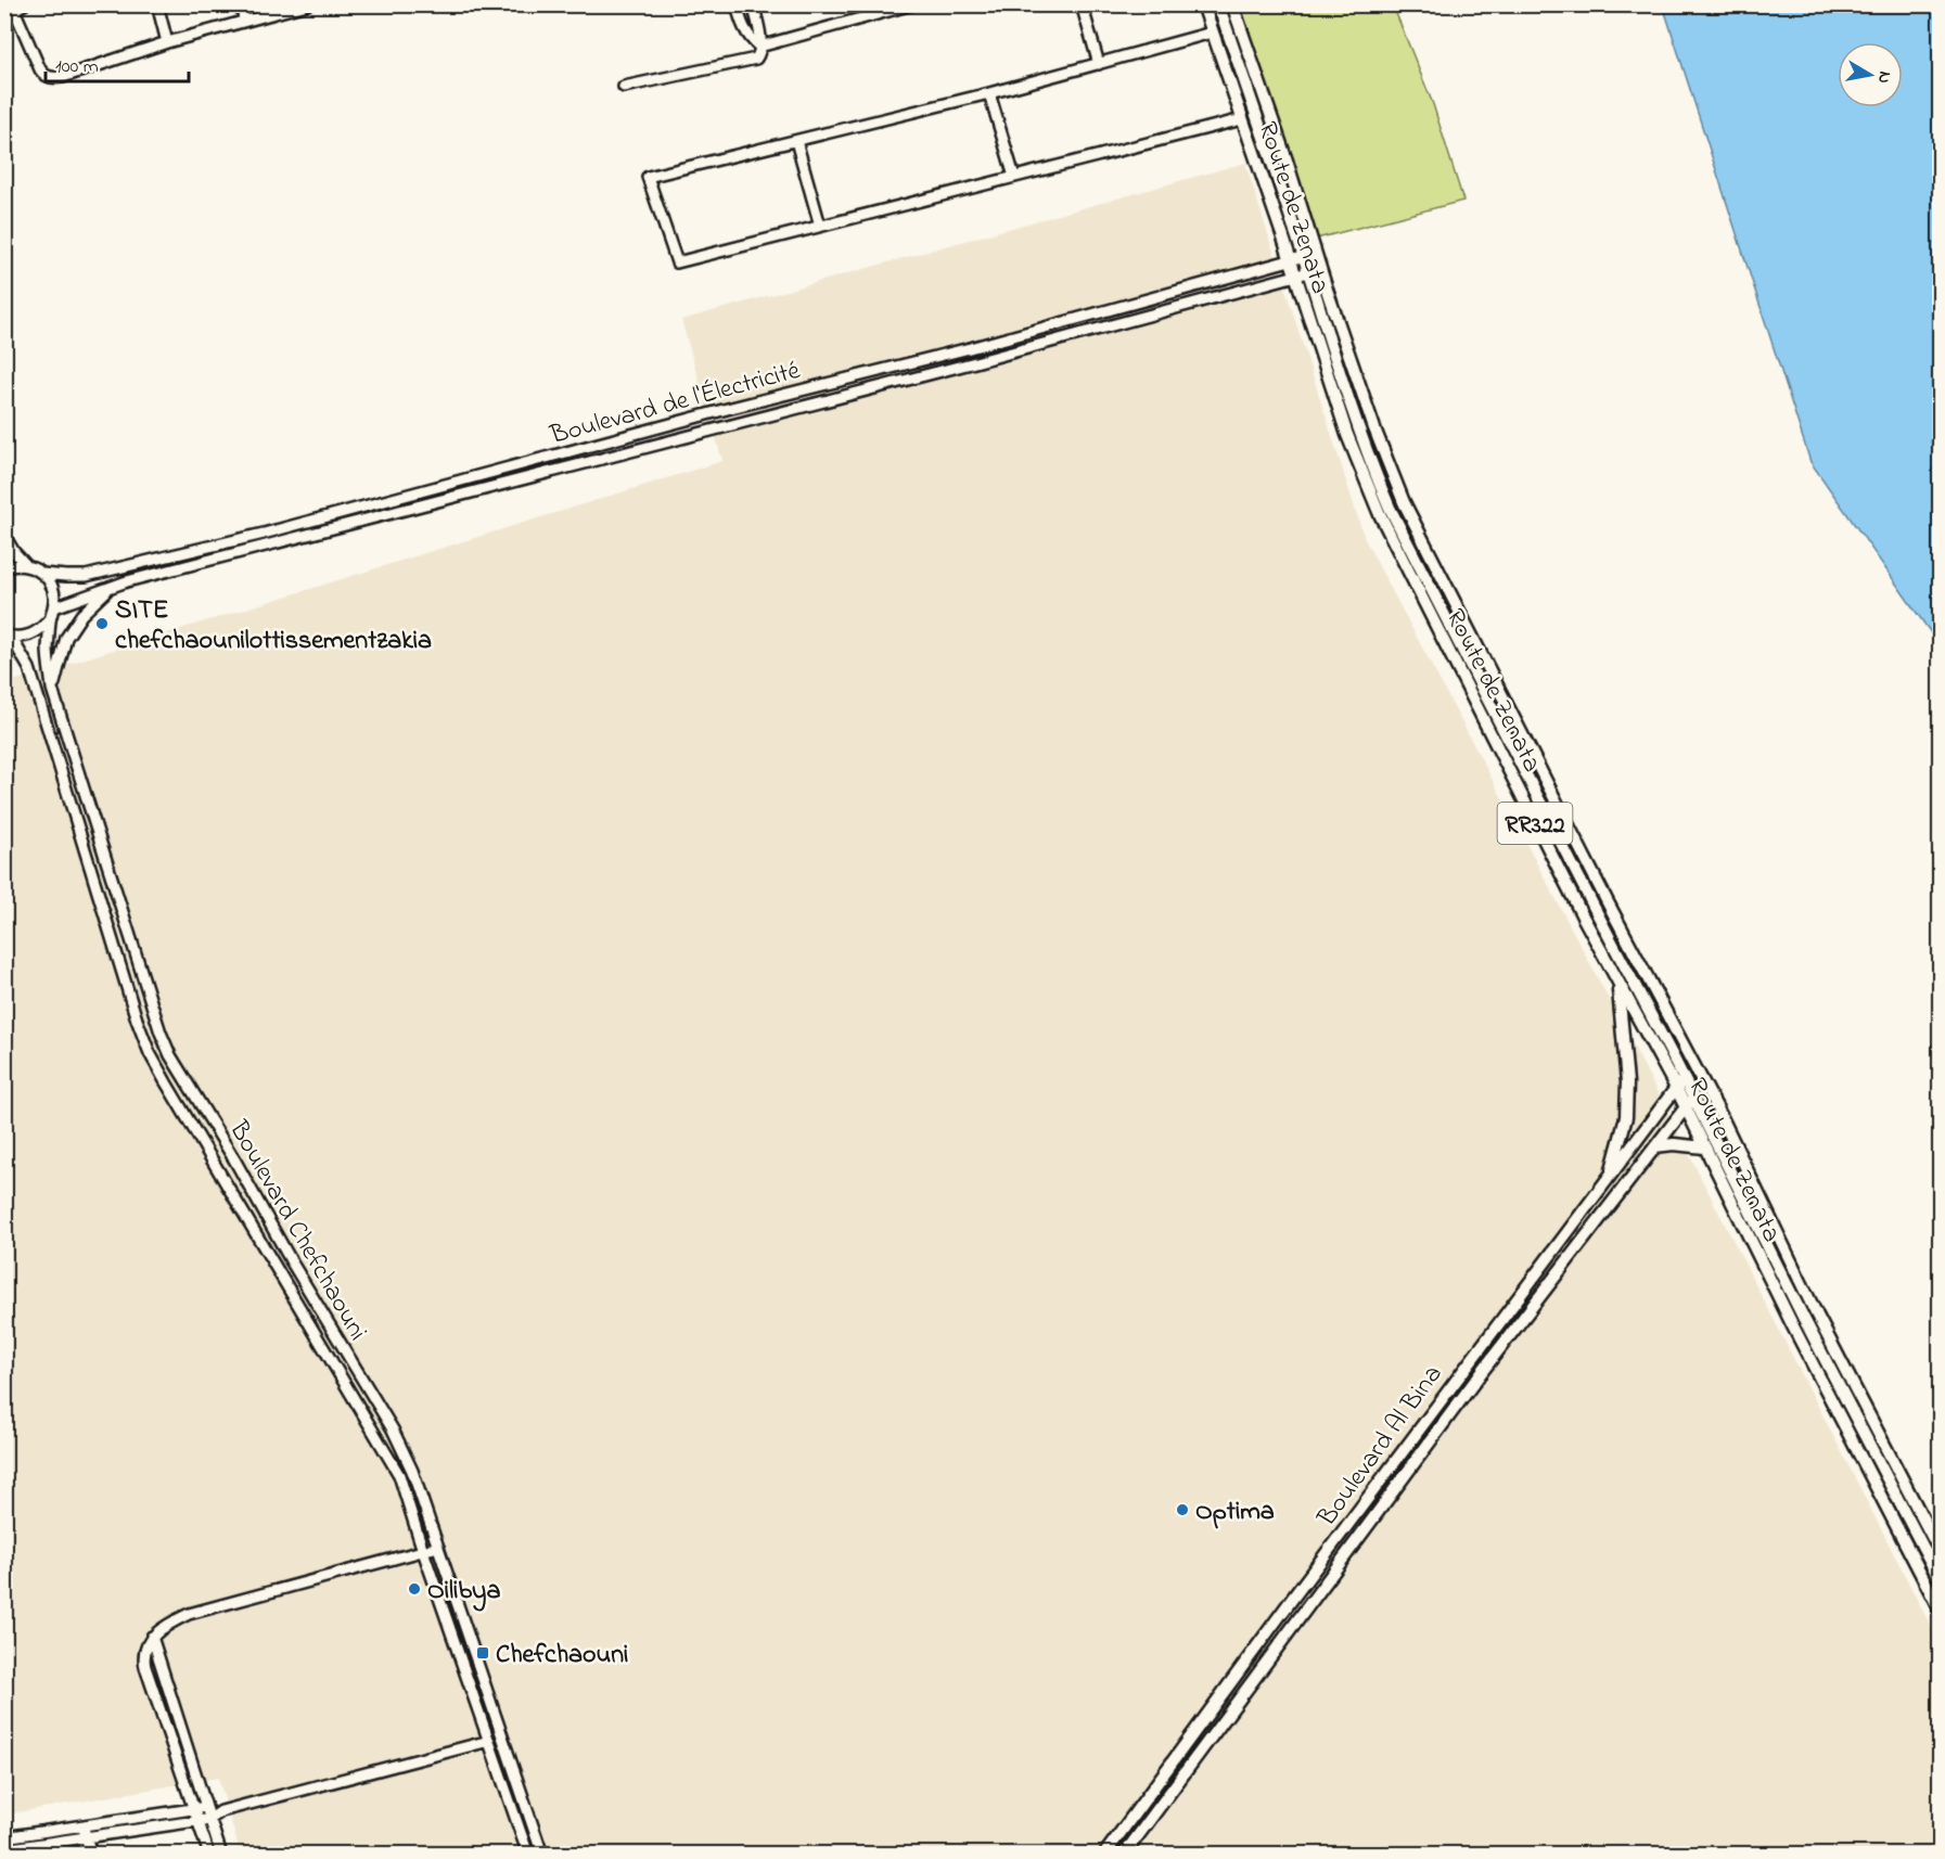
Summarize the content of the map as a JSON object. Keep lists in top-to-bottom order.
{
  "streets": {
    "main road": ["Route de Zenata", "RR322", "Boulevard Al Bina"],
    "street": ["Boulevard de l'Électricité", "Boulevard Chefchaouni"]
  },
  "crossings": [
    ["Route de Zenata", "Boulevard de l'Électricité"],
    ["Route de Zenata", "Boulevard Al Bina"],
    ["Boulevard de l'Électricité", "Boulevard Chefchaouni"]
  ],
  "places": {
    "other": ["SITE chefchaounilottissementzakia", "Optima", "Oilibya"],
    "transit": ["Chefchaouni"]
  },
  "scale_bar": "100 m",
  "north": "right"
}
